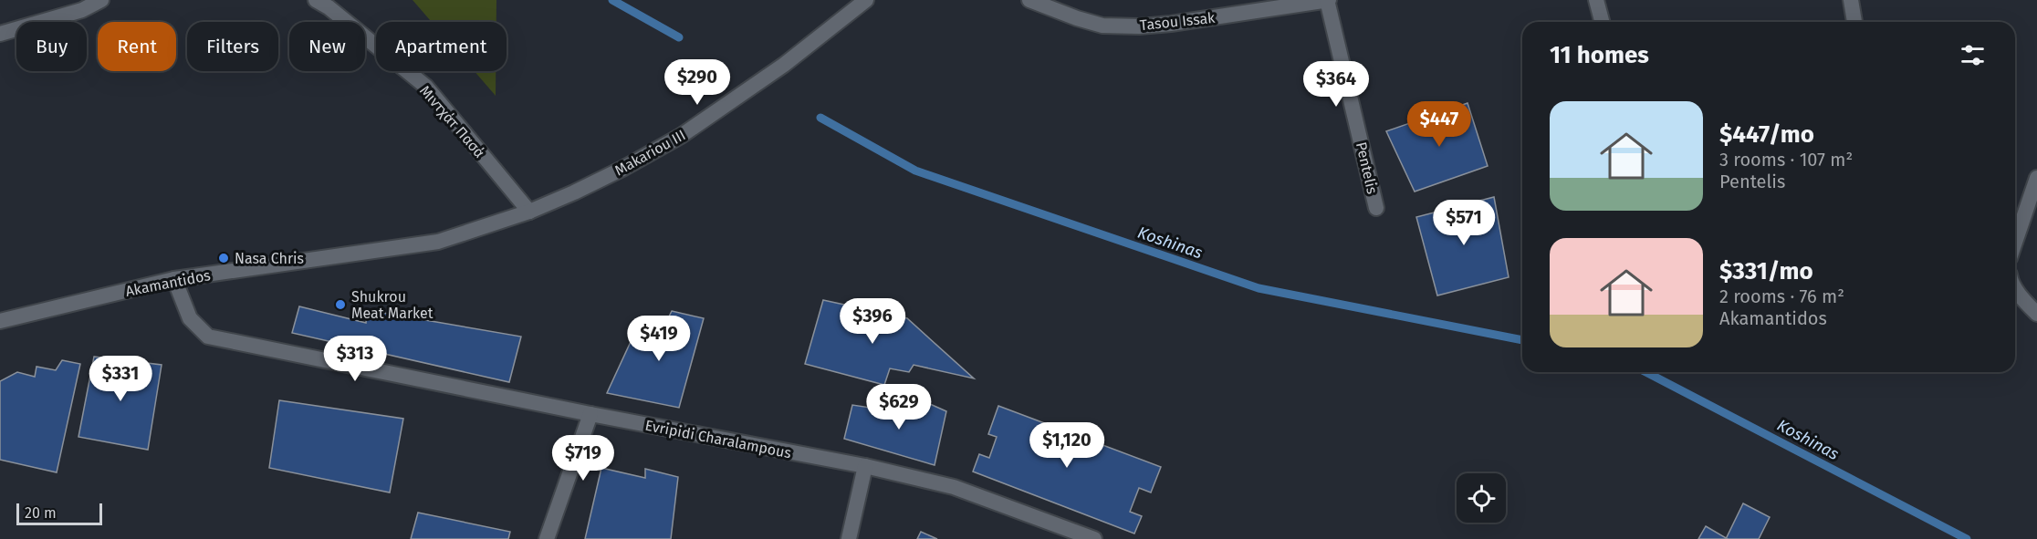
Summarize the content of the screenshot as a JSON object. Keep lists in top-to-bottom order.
{
  "streets": {
    "street": [
      "Tasou Issak",
      "Μιντχάτ Πασά",
      "Makariou III",
      "Pentelis",
      "Akamantidos",
      "Evripidi Charalampous"
    ]
  },
  "crossings": [
    ["Tasou Issak", "Pentelis"],
    ["Μιντχάτ Πασά", "Makariou III"],
    ["Μιντχάτ Πασά", "Akamantidos"],
    ["Makariou III", "Akamantidos"],
    ["Akamantidos", "Evripidi Charalampous"]
  ],
  "water": ["Koshinas"],
  "places": ["Nasa Chris", "Shukrou Meat Market"],
  "scale_bar": "20 m",
  "page": {
    "chip": [
      "Buy",
      "Rent",
      "Filters",
      "New",
      "Apartment"
    ],
    "heading": "11 homes",
    "price": [
      "$290",
      "$364",
      "$447",
      "$571",
      "$396",
      "$419",
      "$313",
      "$331",
      "$629",
      "$1,120",
      "$719"
    ],
    "list": [
      {
        "name": "$447/mo",
        "note": "3 rooms · 107 m² · Pentelis"
      },
      {
        "name": "$331/mo",
        "note": "2 rooms · 76 m² · Akamantidos"
      }
    ],
    "scale": "20 m"
  }
}
